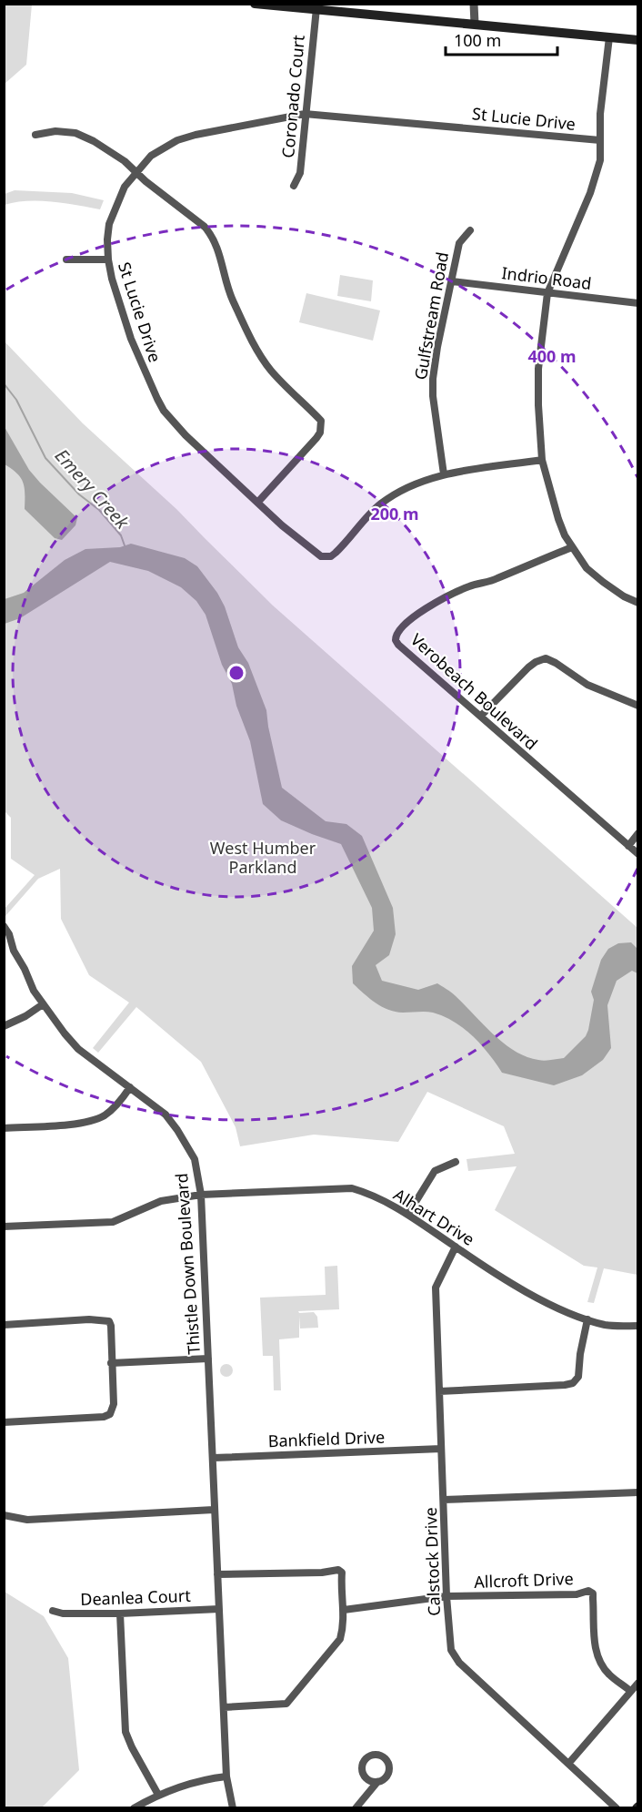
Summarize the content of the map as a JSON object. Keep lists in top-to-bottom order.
{
  "streets": {
    "street": [
      "Coronado Court",
      "St Lucie Drive",
      "Indrio Road",
      "Gulfstream Road",
      "Verobeach Boulevard",
      "Alhart Drive",
      "Thistle Down Boulevard",
      "Bankfield Drive",
      "Calstock Drive",
      "Allcroft Drive",
      "Deanlea Court"
    ]
  },
  "crossings": [
    ["Coronado Court", "St Lucie Drive"],
    ["St Lucie Drive", "Gulfstream Road"],
    ["Indrio Road", "Gulfstream Road"],
    ["Alhart Drive", "Thistle Down Boulevard"],
    ["Alhart Drive", "Calstock Drive"],
    ["Thistle Down Boulevard", "Bankfield Drive"],
    ["Thistle Down Boulevard", "Deanlea Court"],
    ["Bankfield Drive", "Calstock Drive"],
    ["Calstock Drive", "Allcroft Drive"]
  ],
  "water": ["Emery Creek"],
  "parks": ["West Humber Parkland"],
  "scale_bar": "100 m",
  "rings": ["400 m", "200 m"]
}
